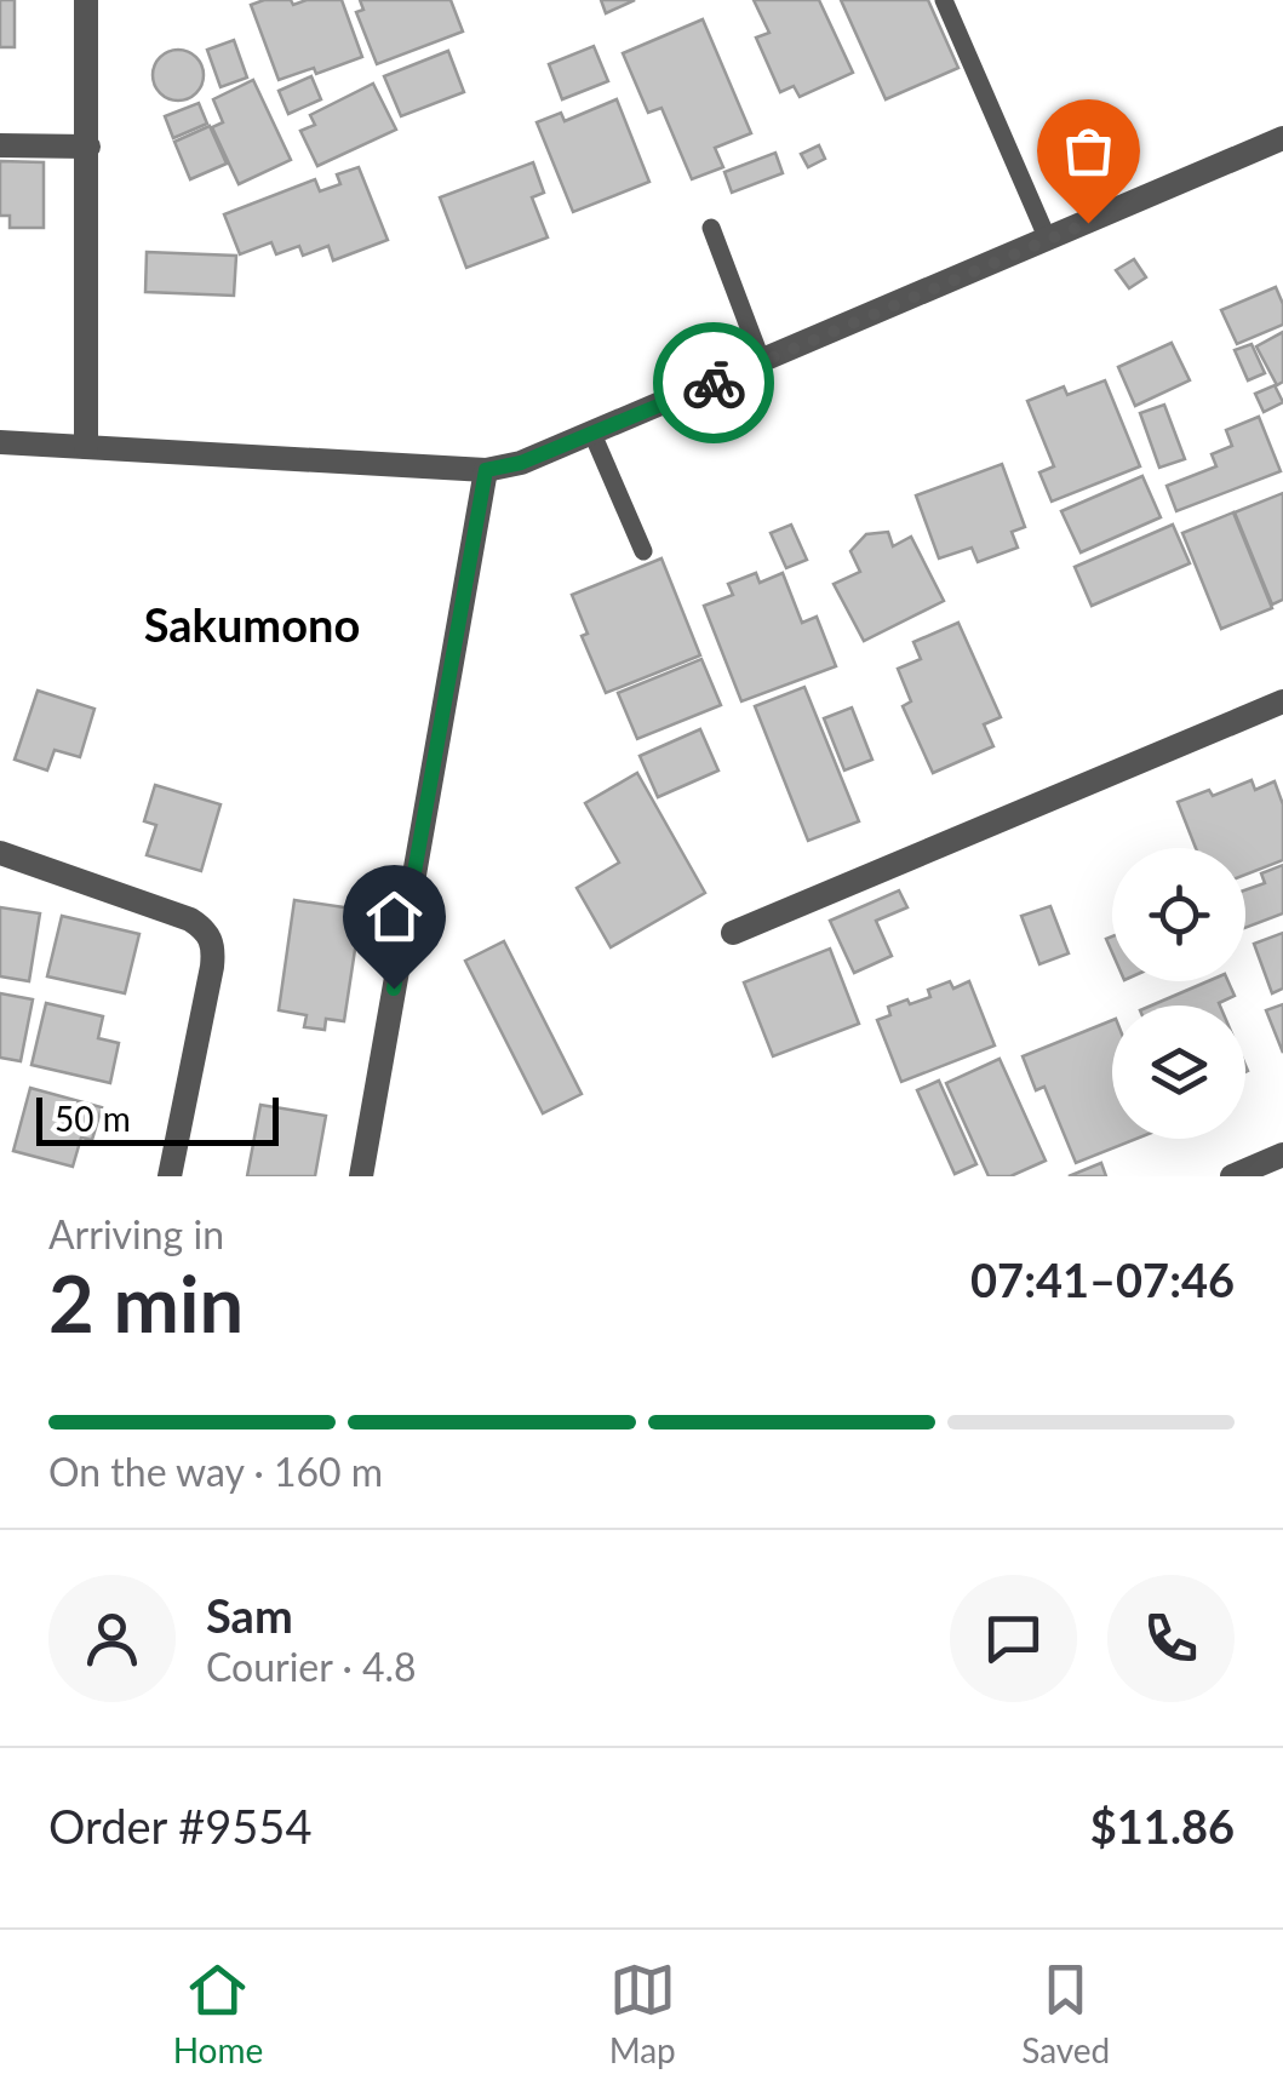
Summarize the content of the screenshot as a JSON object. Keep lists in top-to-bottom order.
{
  "districts": ["Sakumono"],
  "scale_bar": "50 m",
  "page": {
    "scale": "50 m",
    "heading": ["2 min", "Arriving in", "07:41–07:46"],
    "panel": [
      "Sam",
      "Courier · 4.8",
      "Order #9554",
      "$11.86"
    ],
    "bar": "On the way · 160 m",
    "tabs": ["Home", "Map", "Saved"]
  }
}
